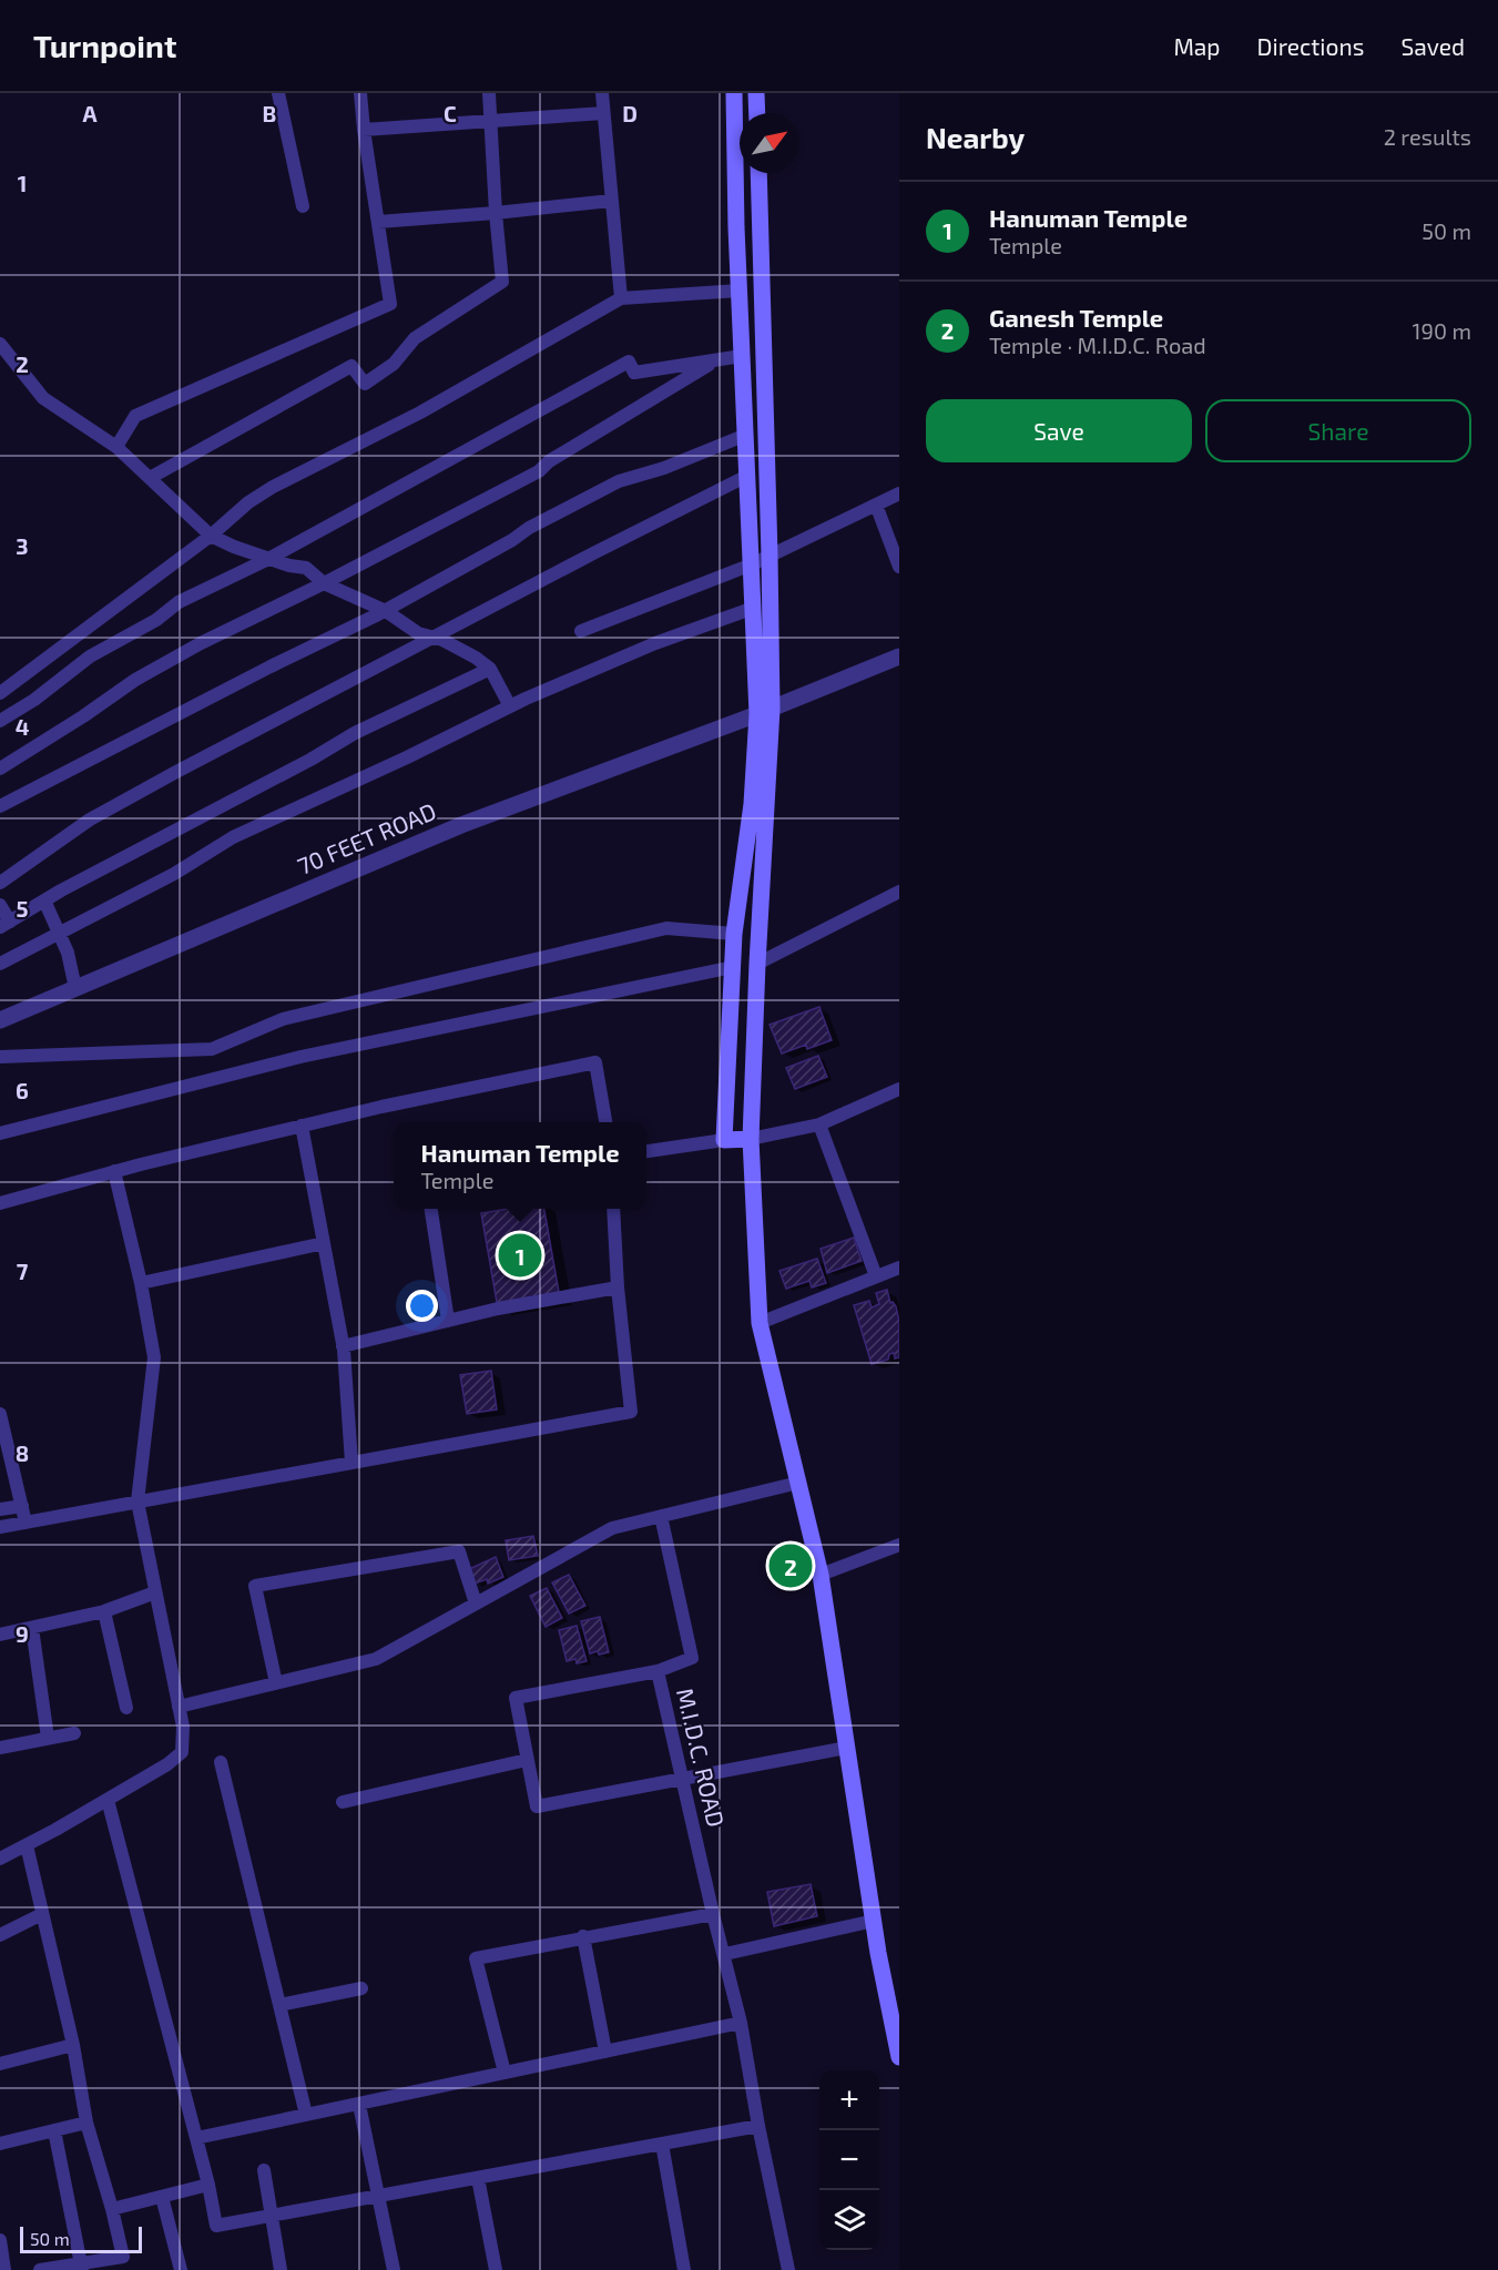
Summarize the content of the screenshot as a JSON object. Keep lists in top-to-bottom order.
{
  "streets": {
    "street": ["70 FEET ROAD", "M.I.D.C. ROAD"]
  },
  "scale_bar": "50 m",
  "north": "top right",
  "page": {
    "header": "Turnpoint",
    "nav": ["Map", "Directions", "Saved"],
    "heading": ["Nearby", "2 results"],
    "list": [
      {
        "mark": "1",
        "name": "Hanuman Temple",
        "note": "Temple",
        "value": "50 m"
      },
      {
        "mark": "2",
        "name": "Ganesh Temple",
        "note": "Temple · M.I.D.C. Road",
        "value": "190 m"
      }
    ],
    "buttons": ["Save", "Share"],
    "popup": ["Hanuman Temple", "Temple"],
    "pins": ["1", "2"],
    "map_buttons": ["+", "−"],
    "scale": "50 m"
  },
  "grid": {
    "columns": [
      "A",
      "B",
      "C",
      "D"
    ],
    "rows": [
      "1",
      "2",
      "3",
      "4",
      "5",
      "6",
      "7",
      "8",
      "9"
    ]
  }
}
